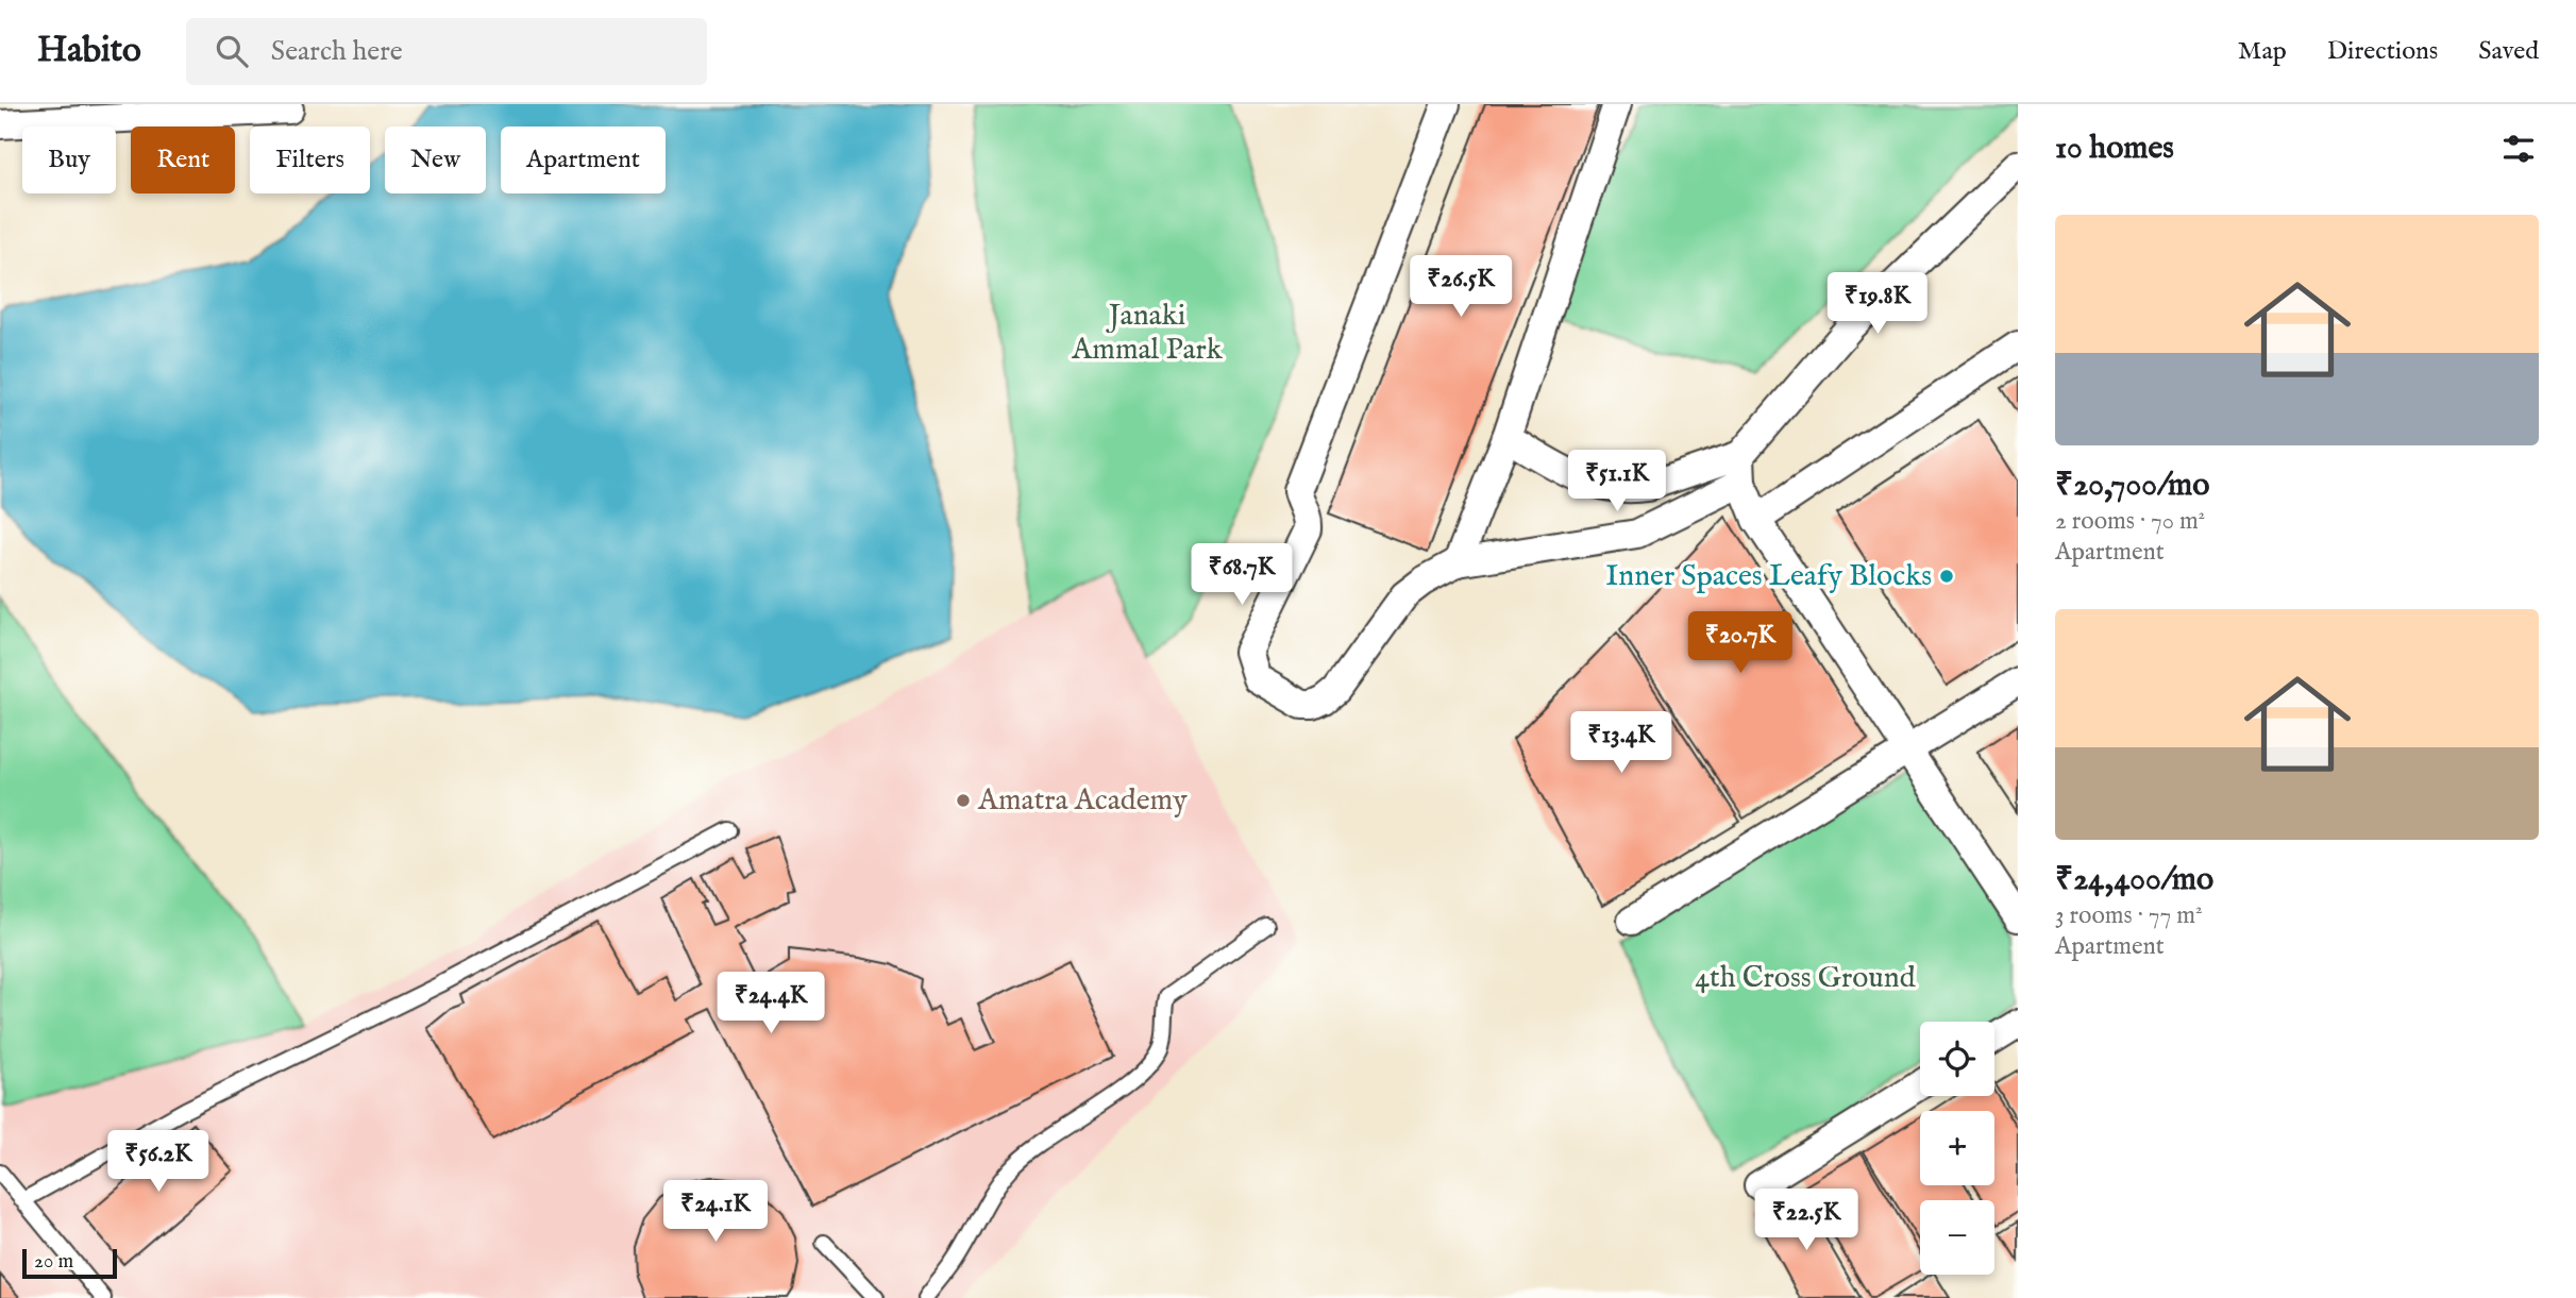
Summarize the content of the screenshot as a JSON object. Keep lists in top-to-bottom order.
{
  "parks": ["Janaki Ammal Park", "4th Cross Ground"],
  "places": ["Inner Spaces Leafy Blocks", "Amatra Academy"],
  "scale_bar": "20 m",
  "page": {
    "header": "Habito",
    "search": "Search here",
    "nav": ["Map", "Directions", "Saved"],
    "heading": "10 homes",
    "chip": [
      "Buy",
      "Rent",
      "Filters",
      "New",
      "Apartment"
    ],
    "list": [
      {
        "name": "₹20,700/mo",
        "note": "2 rooms · 70 m² · Apartment"
      },
      {
        "name": "₹24,400/mo",
        "note": "3 rooms · 77 m² · Apartment"
      }
    ],
    "price": [
      "₹26.5K",
      "₹19.8K",
      "₹51.1K",
      "₹68.7K",
      "₹20.7K",
      "₹13.4K",
      "₹24.4K",
      "₹56.2K",
      "₹24.1K",
      "₹22.5K"
    ],
    "map_buttons": ["+", "−"],
    "scale": "20 m"
  }
}
